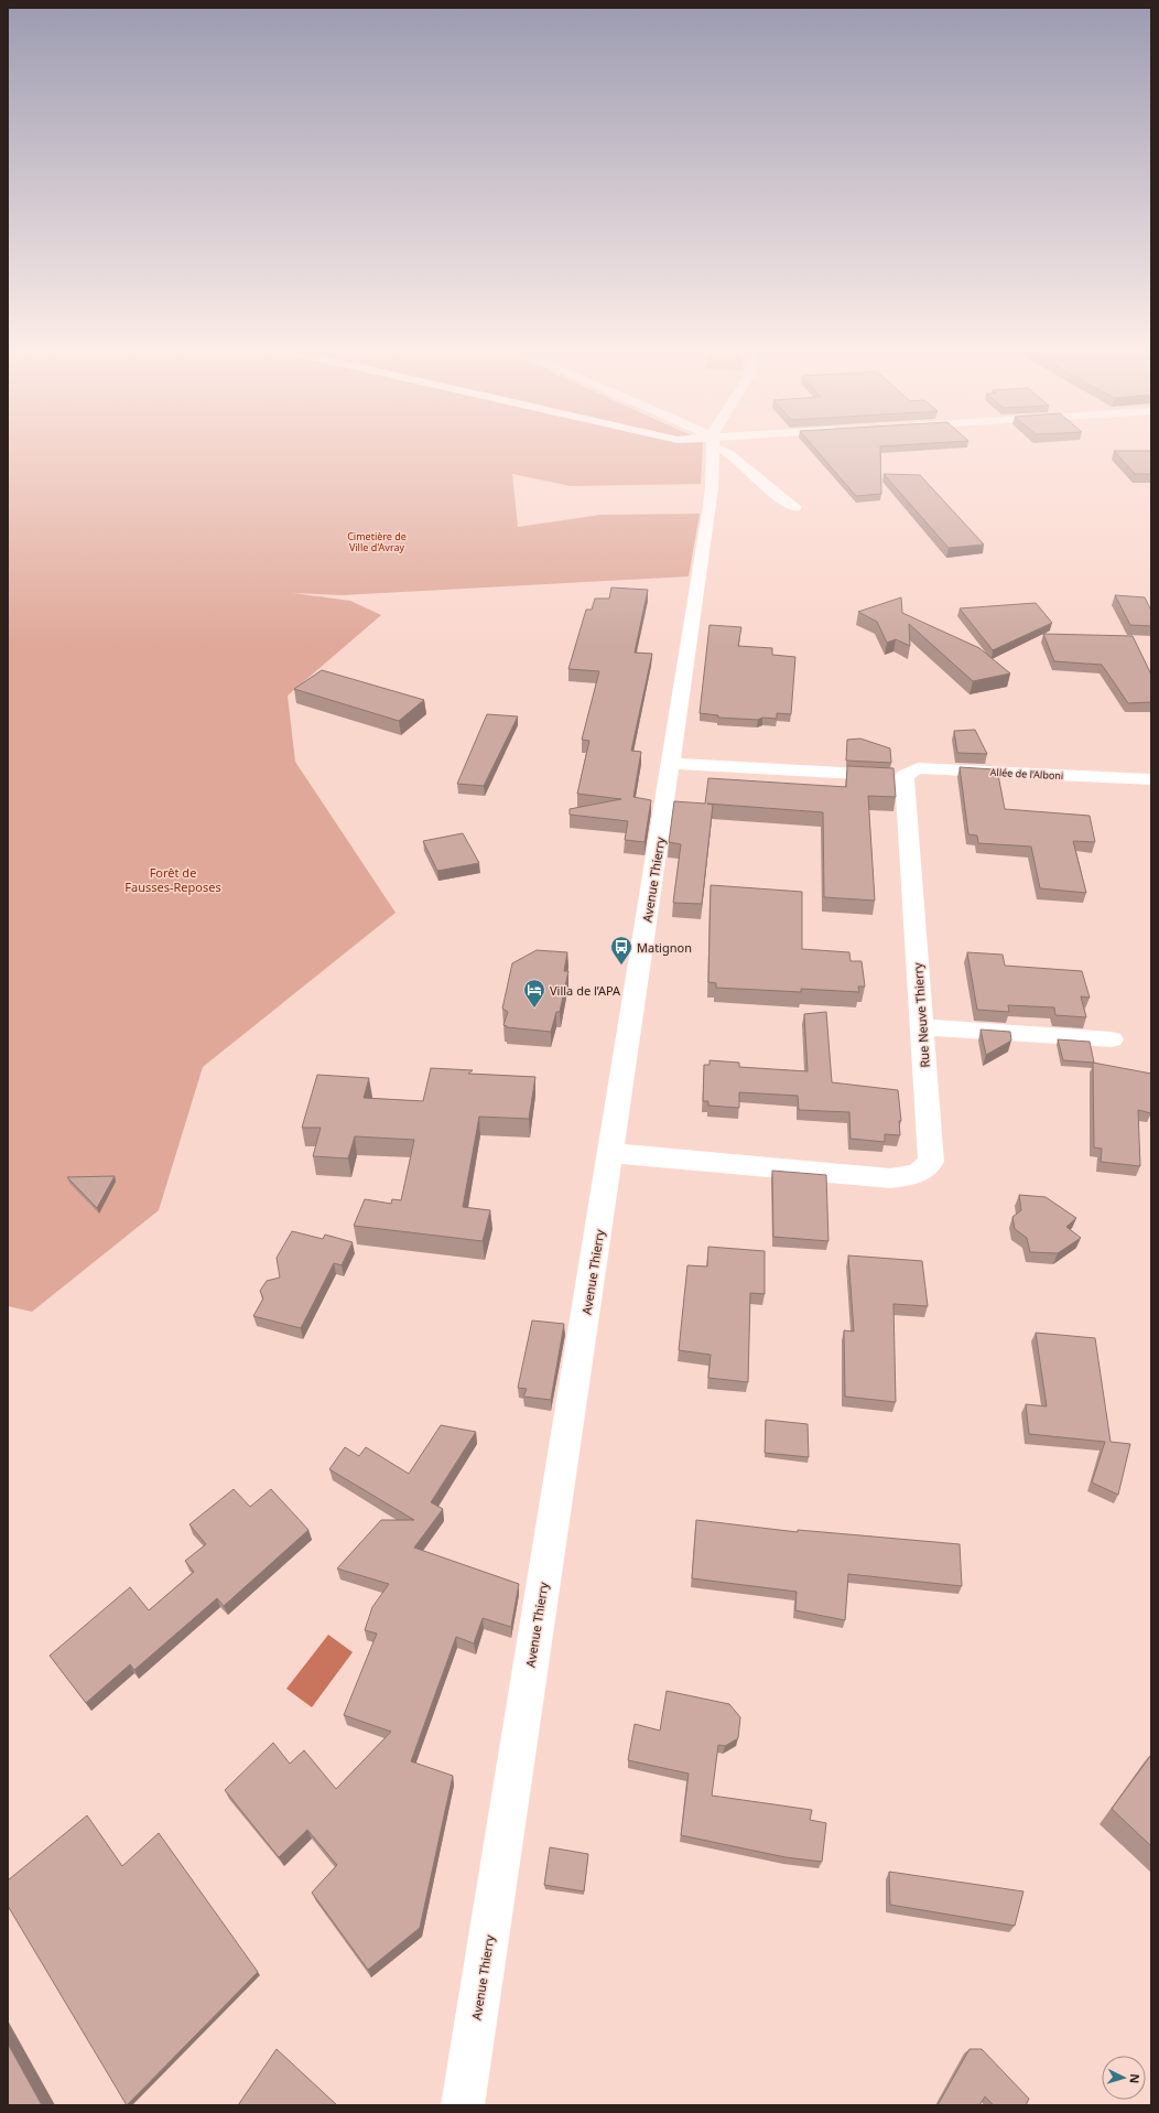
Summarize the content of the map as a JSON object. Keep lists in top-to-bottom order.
{
  "streets": {
    "street": ["Allée de l'Alboni", "Avenue Thierry", "Rue Neuve Thierry"]
  },
  "crossings": [
    ["Allée de l'Alboni", "Rue Neuve Thierry"],
    ["Avenue Thierry", "Rue Neuve Thierry"]
  ],
  "parks": ["Cimetière de Ville d'Avray", "Forêt de Fausses-Reposes"],
  "places": {
    "bus stop": ["Matignon"],
    "hotel": ["Villa de l’APA"]
  },
  "north": "right"
}
